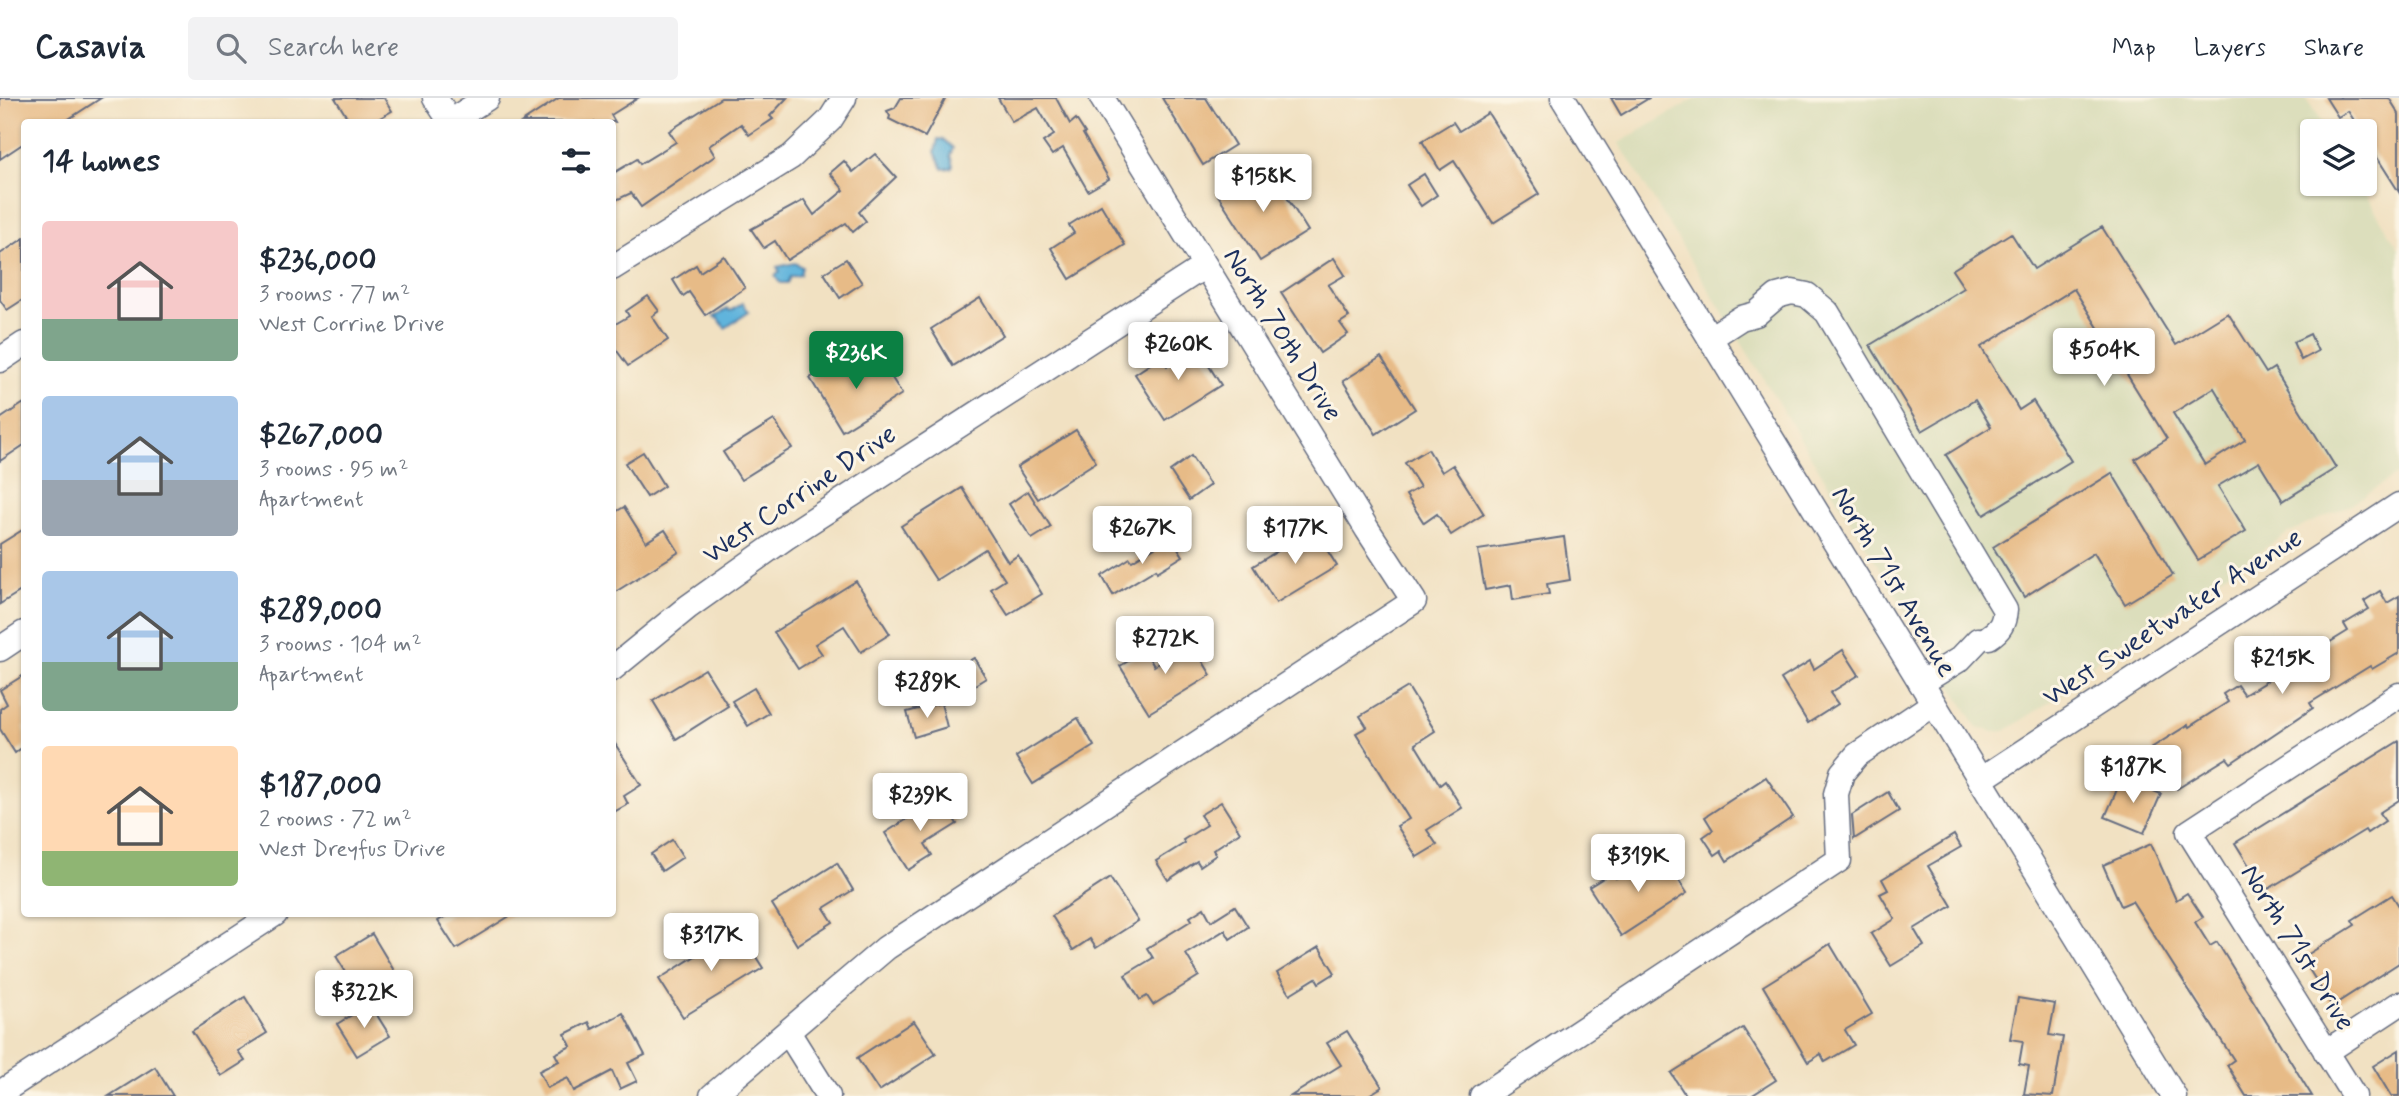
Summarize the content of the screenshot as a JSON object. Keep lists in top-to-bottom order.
{
  "streets": {
    "street": [
      "North 70th Drive",
      "West Corrine Drive",
      "North 71st Avenue",
      "West Sweetwater Avenue",
      "North 71st Drive"
    ]
  },
  "crossings": [
    ["North 70th Drive", "West Corrine Drive"],
    ["North 71st Avenue", "West Sweetwater Avenue"]
  ],
  "page": {
    "header": "Casavia",
    "search": "Search here",
    "nav": ["Map", "Layers", "Share"],
    "heading": "14 homes",
    "price": [
      "$158K",
      "$260K",
      "$504K",
      "$236K",
      "$267K",
      "$177K",
      "$272K",
      "$215K",
      "$289K",
      "$187K",
      "$239K",
      "$319K",
      "$317K",
      "$322K"
    ],
    "list": [
      {
        "name": "$236,000",
        "note": "3 rooms · 77 m² · West Corrine Drive"
      },
      {
        "name": "$267,000",
        "note": "3 rooms · 95 m² · Apartment"
      },
      {
        "name": "$289,000",
        "note": "3 rooms · 104 m² · Apartment"
      },
      {
        "name": "$187,000",
        "note": "2 rooms · 72 m² · West Dreyfus Drive"
      }
    ]
  }
}
